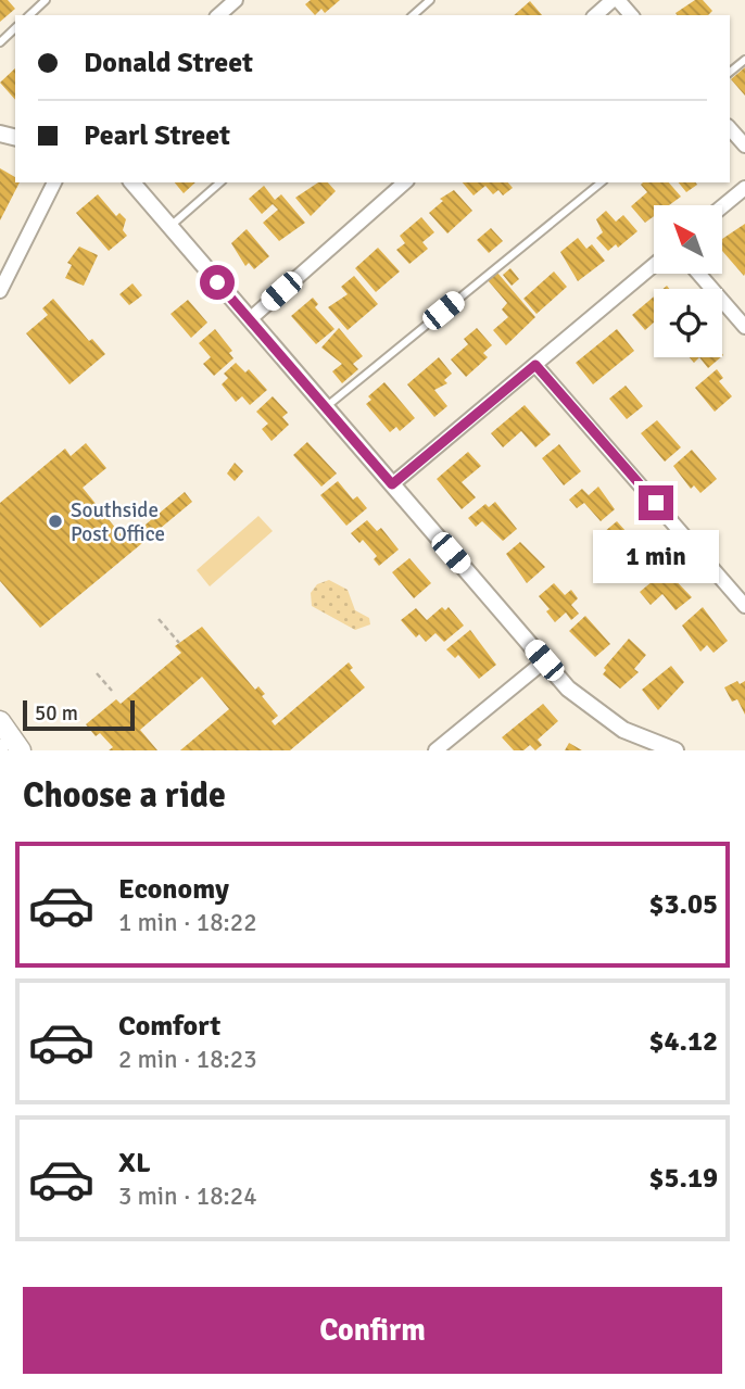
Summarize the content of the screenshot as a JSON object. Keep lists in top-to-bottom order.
{
  "places": ["Southside Post Office"],
  "scale_bar": "50 m",
  "north": "top left",
  "page": {
    "banner": ["Donald Street", "Pearl Street"],
    "bubble": "1 min",
    "scale": "50 m",
    "heading": "Choose a ride",
    "list": [
      {
        "name": "Economy",
        "note": "1 min · 18:22",
        "value": "$3.05"
      },
      {
        "name": "Comfort",
        "note": "2 min · 18:23",
        "value": "$4.12"
      },
      {
        "name": "XL",
        "note": "3 min · 18:24",
        "value": "$5.19"
      }
    ],
    "buttons": "Confirm"
  }
}
